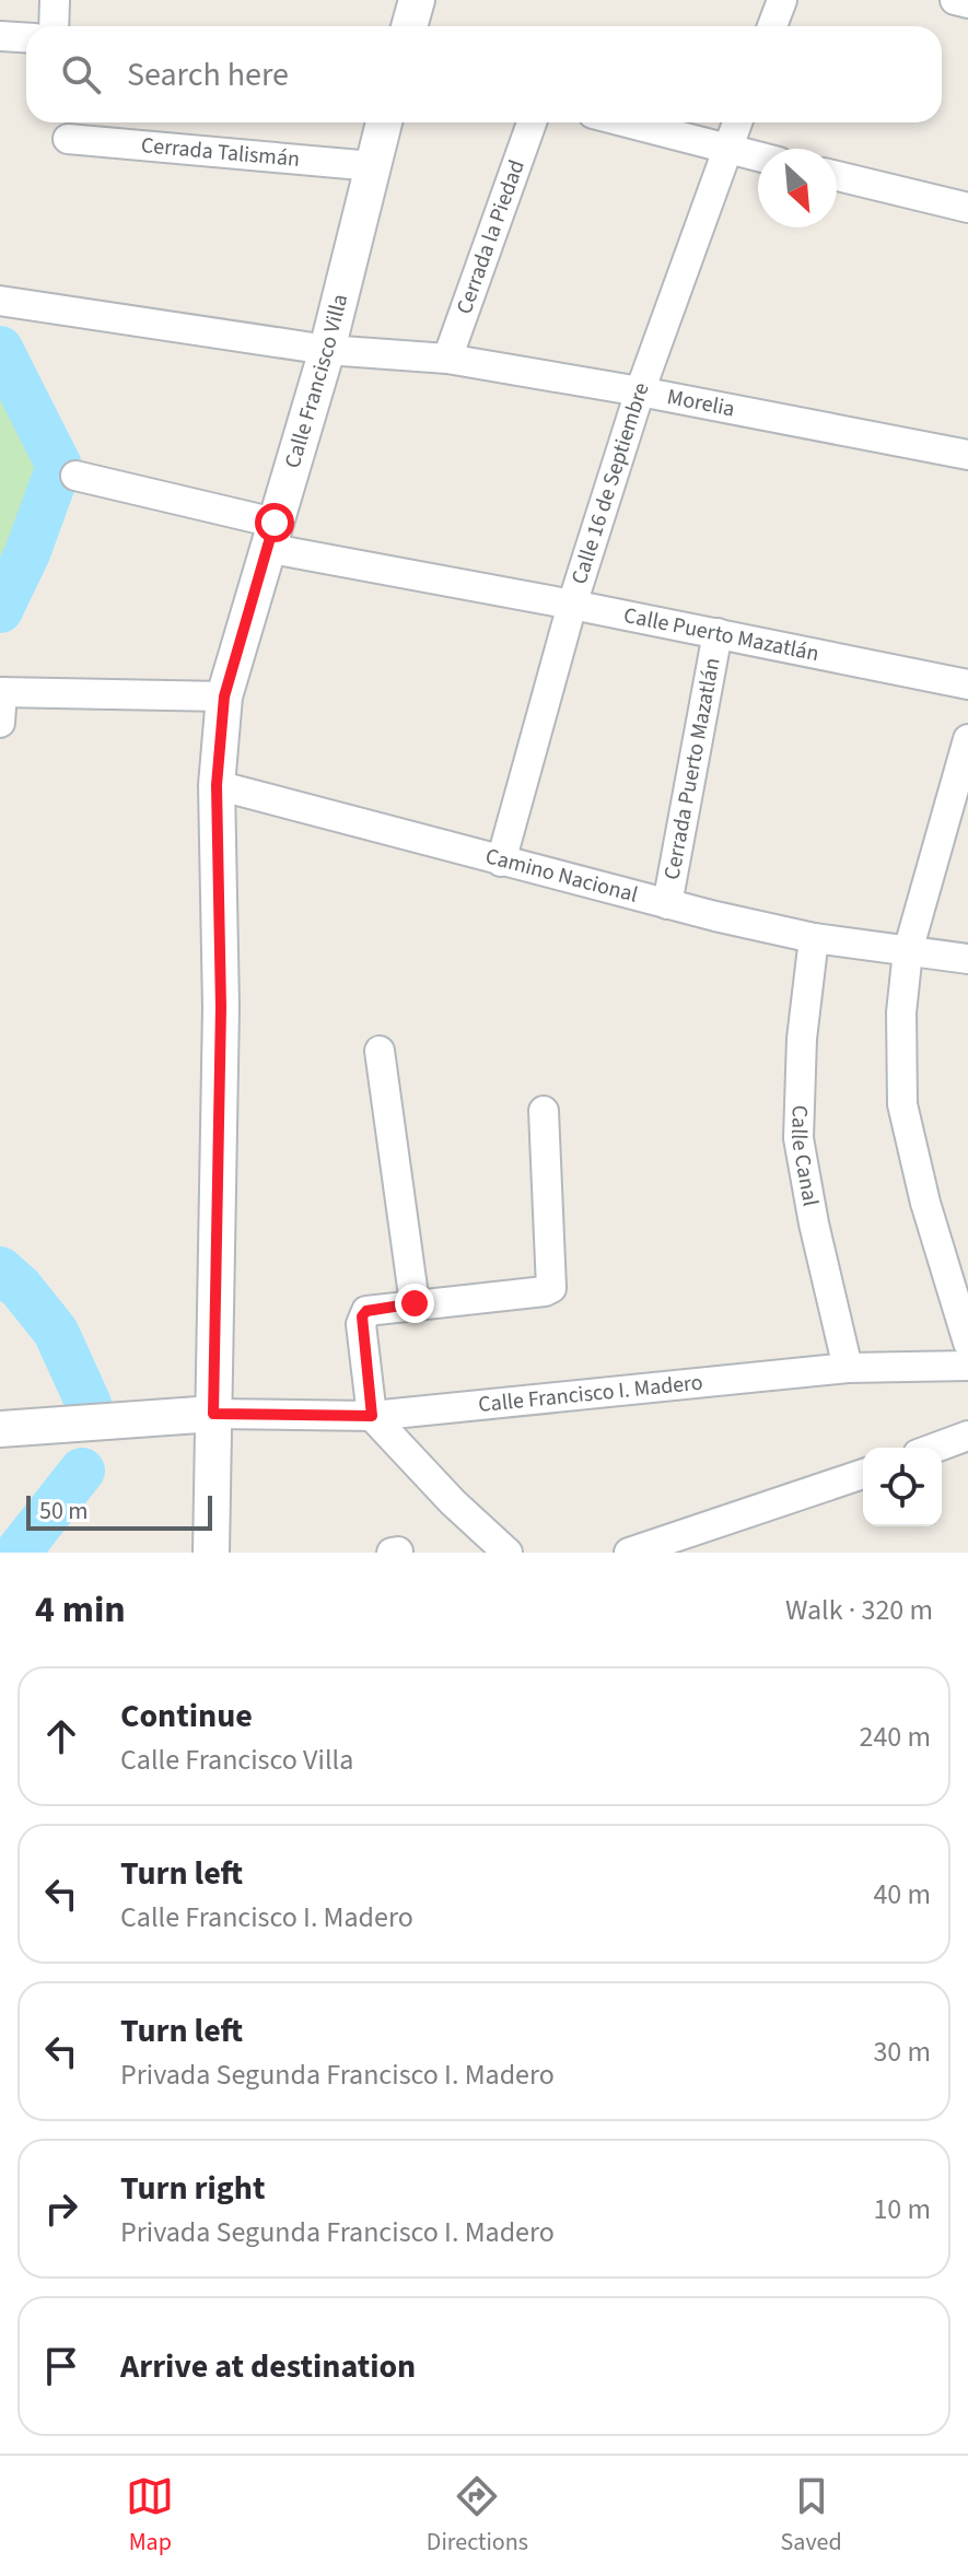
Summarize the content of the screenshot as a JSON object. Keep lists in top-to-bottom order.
{
  "streets": {
    "street": [
      "Cerrada Talismán",
      "Cerrada la Piedad",
      "Calle Francisco Villa",
      "Morelia",
      "Calle 16 de Septiembre",
      "Calle Puerto Mazatlán",
      "Cerrada Puerto Mazatlán",
      "Camino Nacional",
      "Calle Canal",
      "Calle Francisco I. Madero"
    ]
  },
  "crossings": [
    ["Cerrada Talismán", "Calle Francisco Villa"],
    ["Cerrada la Piedad", "Morelia"],
    ["Calle Francisco Villa", "Morelia"],
    ["Calle Francisco Villa", "Calle Puerto Mazatlán"],
    ["Calle Francisco Villa", "Camino Nacional"],
    ["Calle Francisco Villa", "Calle Francisco I. Madero"],
    ["Morelia", "Calle 16 de Septiembre"],
    ["Calle 16 de Septiembre", "Calle Puerto Mazatlán"],
    ["Calle 16 de Septiembre", "Camino Nacional"],
    ["Calle Puerto Mazatlán", "Cerrada Puerto Mazatlán"],
    ["Cerrada Puerto Mazatlán", "Camino Nacional"],
    ["Camino Nacional", "Calle Canal"],
    ["Calle Canal", "Calle Francisco I. Madero"]
  ],
  "scale_bar": "50 m",
  "north": "bottom right",
  "page": {
    "search": "Search here",
    "scale": "50 m",
    "heading": ["4 min", "Walk · 320 m"],
    "list": [
      ["Continue", "Calle Francisco Villa", "240 m"],
      ["Turn left", "Calle Francisco I. Madero", "40 m"],
      ["Turn left", "Privada Segunda Francisco I. Madero", "30 m"],
      ["Turn right", "Privada Segunda Francisco I. Madero", "10 m"],
      "Arrive at destination"
    ],
    "nav": ["Map", "Directions", "Saved"]
  }
}
